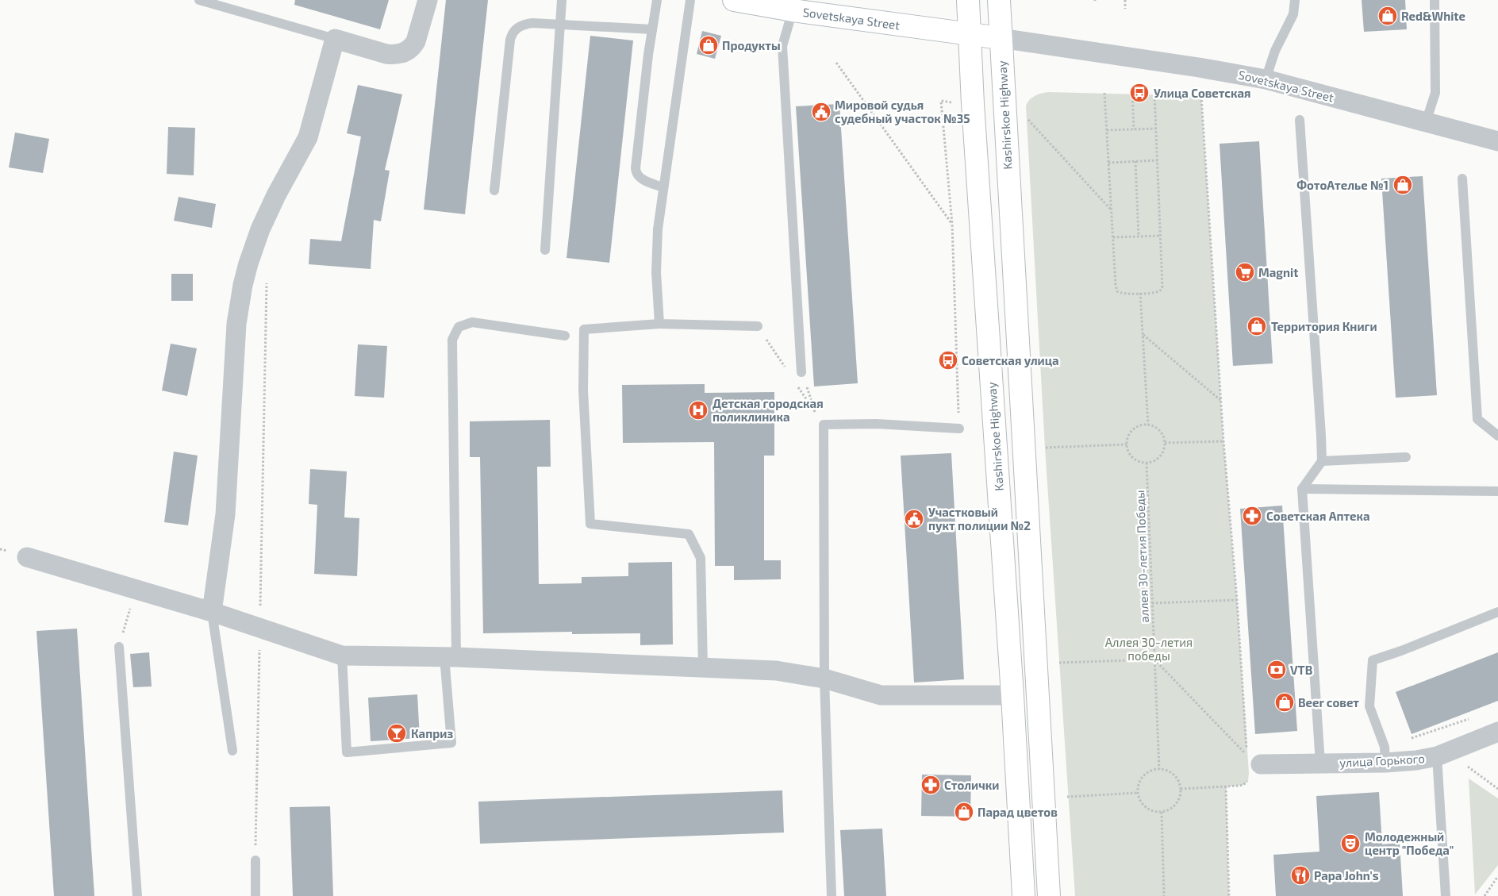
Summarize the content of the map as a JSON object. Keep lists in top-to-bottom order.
{
  "streets": {
    "main road": ["Sovetskaya Street", "Kashirskoe Highway"],
    "street": ["улица Горького"],
    "path": ["аллея 30-летия Победы"]
  },
  "crossings": [
    ["Sovetskaya Street", "Kashirskoe Highway"]
  ],
  "parks": ["Аллея 30-летия победы"],
  "places": {
    "shop": [
      "Red&White",
      "Продукты",
      "ФотоАтелье №1",
      "Территория Книги",
      "Beer совет",
      "Парад цветов"
    ],
    "bus stop": ["Улица Советская", "Советская улица"],
    "public building": ["Мировой судья судебный участок №35", "Участковый пукт полиции №2"],
    "supermarket": ["Magnit"],
    "hospital": ["Детская городская поликлиника"],
    "pharmacy": ["Советская Аптека", "Столички"],
    "bank": ["VTB"],
    "bar": ["Каприз"],
    "theatre": ["Молодежный центр \"Победа\""],
    "restaurant": ["Papa John's"]
  }
}
